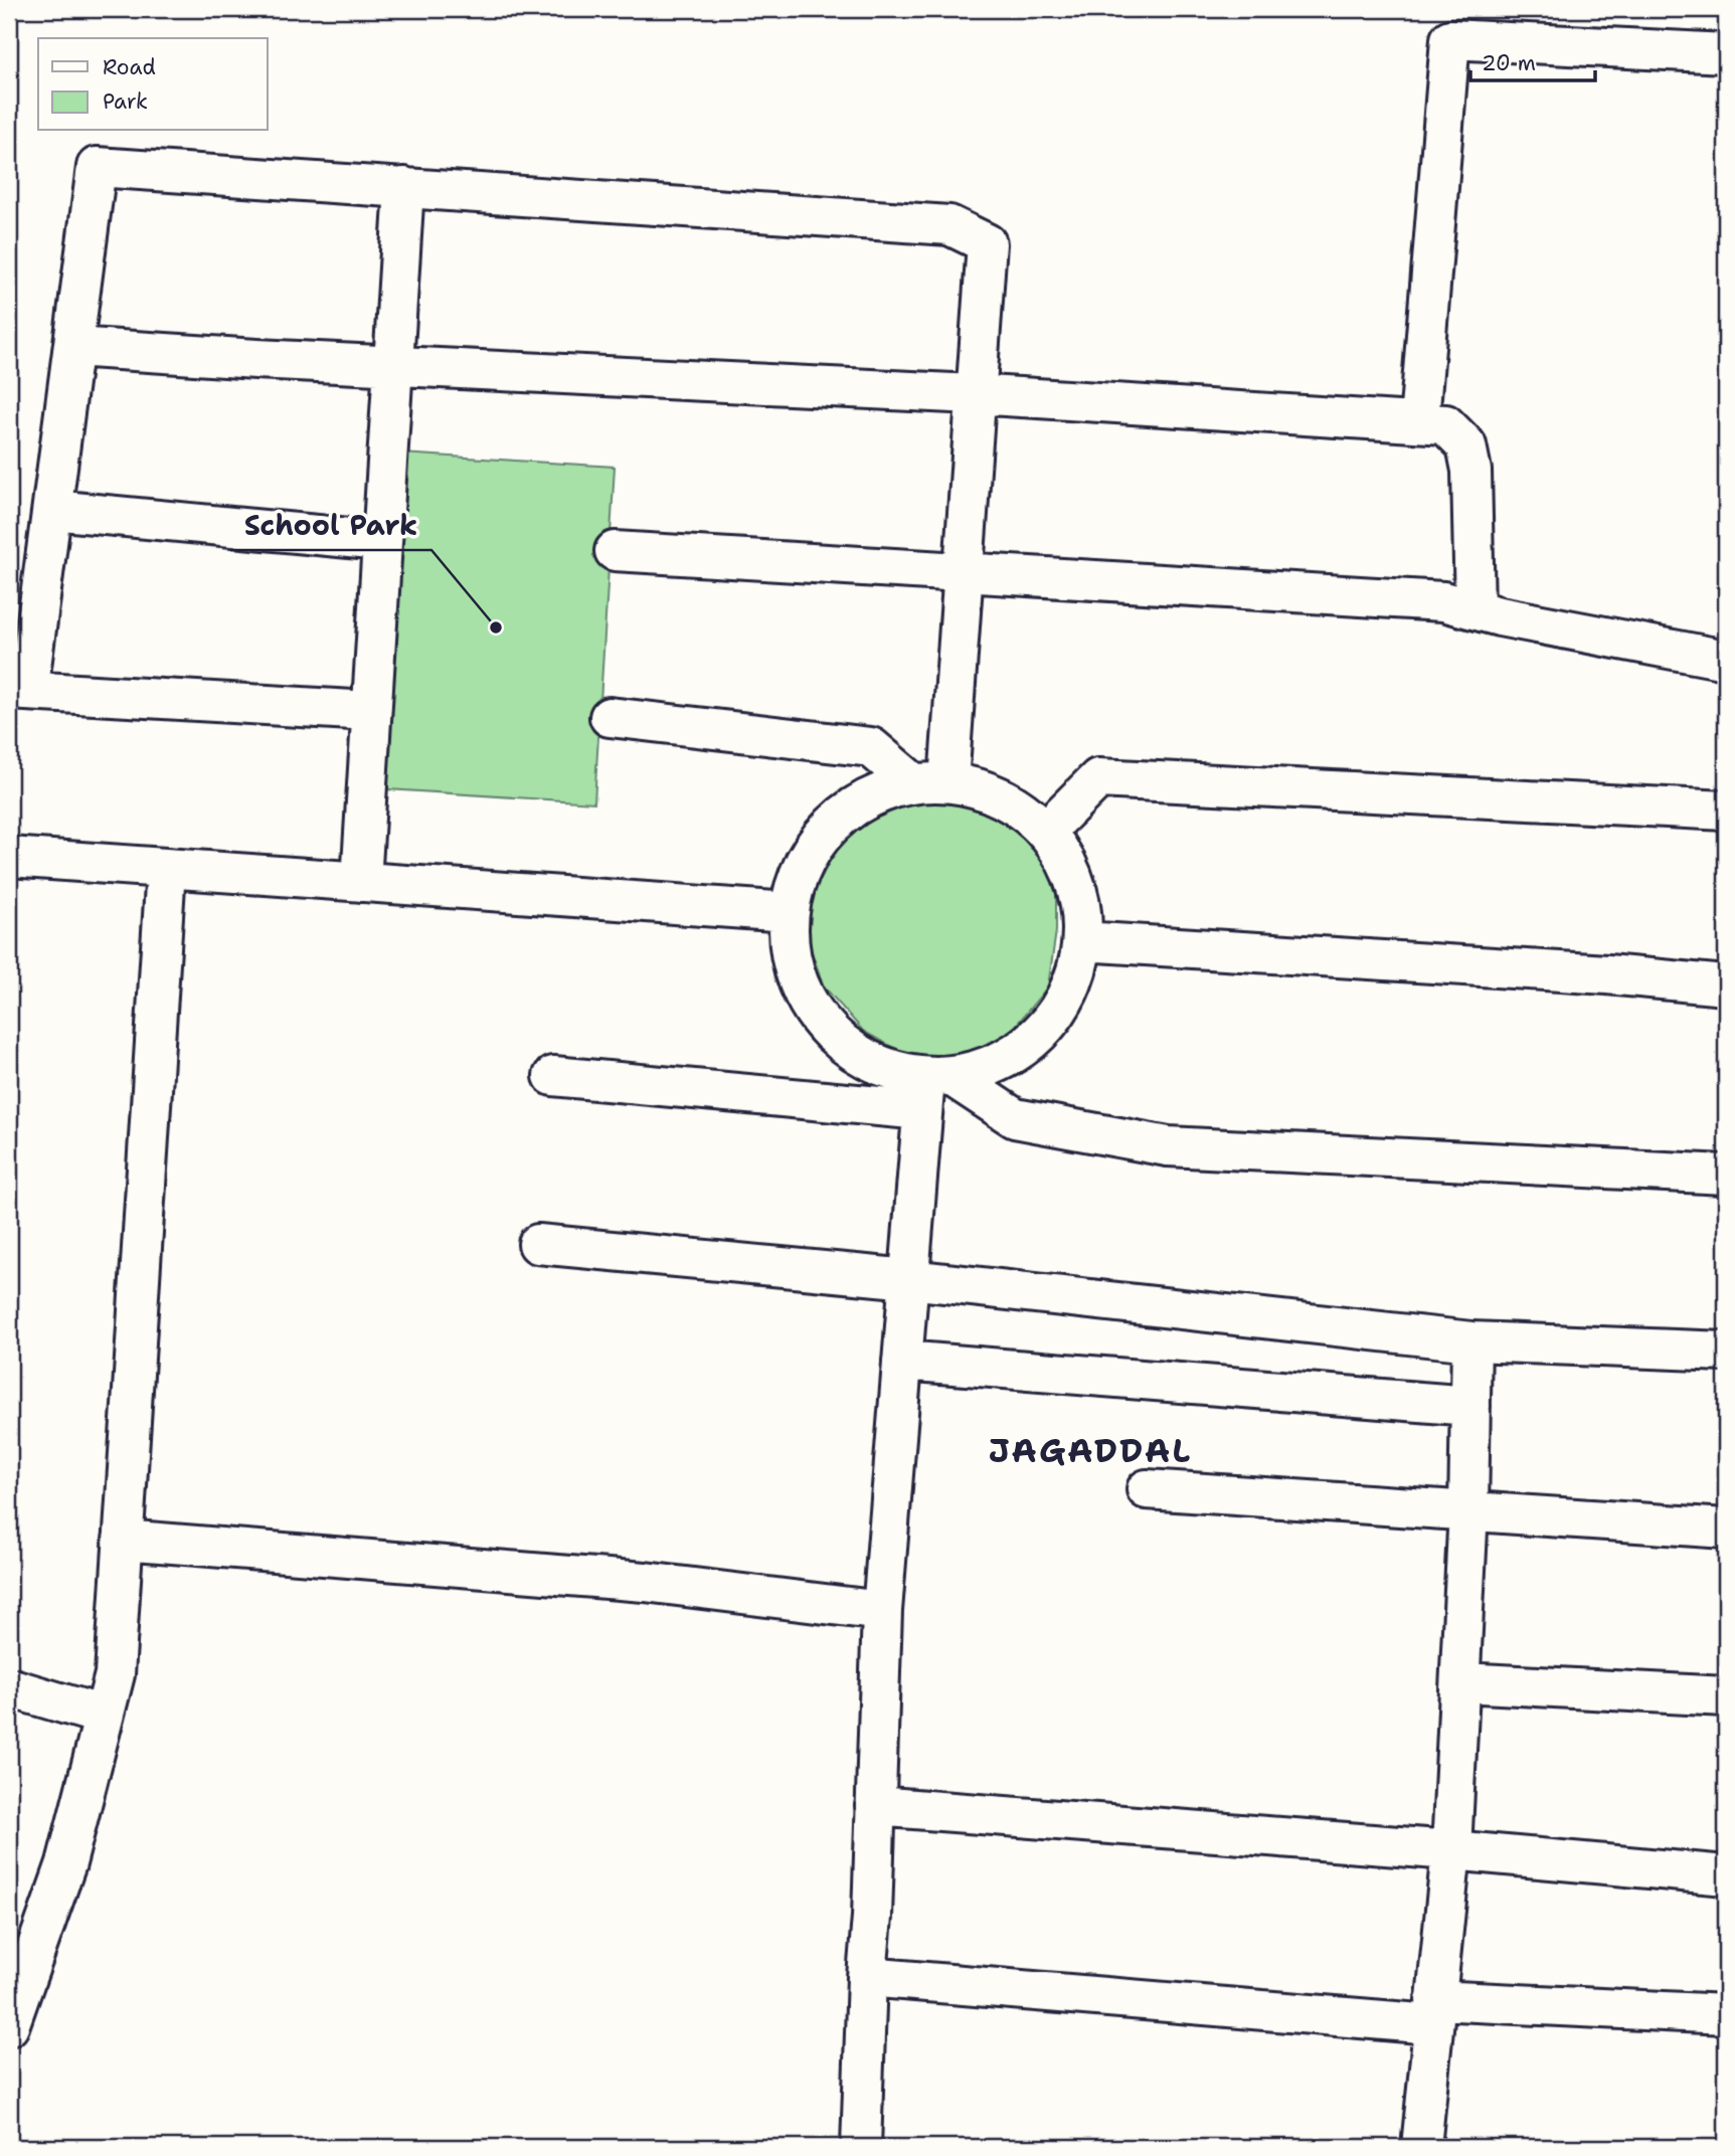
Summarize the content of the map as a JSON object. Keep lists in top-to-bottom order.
{
  "districts": ["JAGADDAL"],
  "places": ["School Park"],
  "legend": ["Road", "Park"],
  "scale_bar": "20 m"
}
